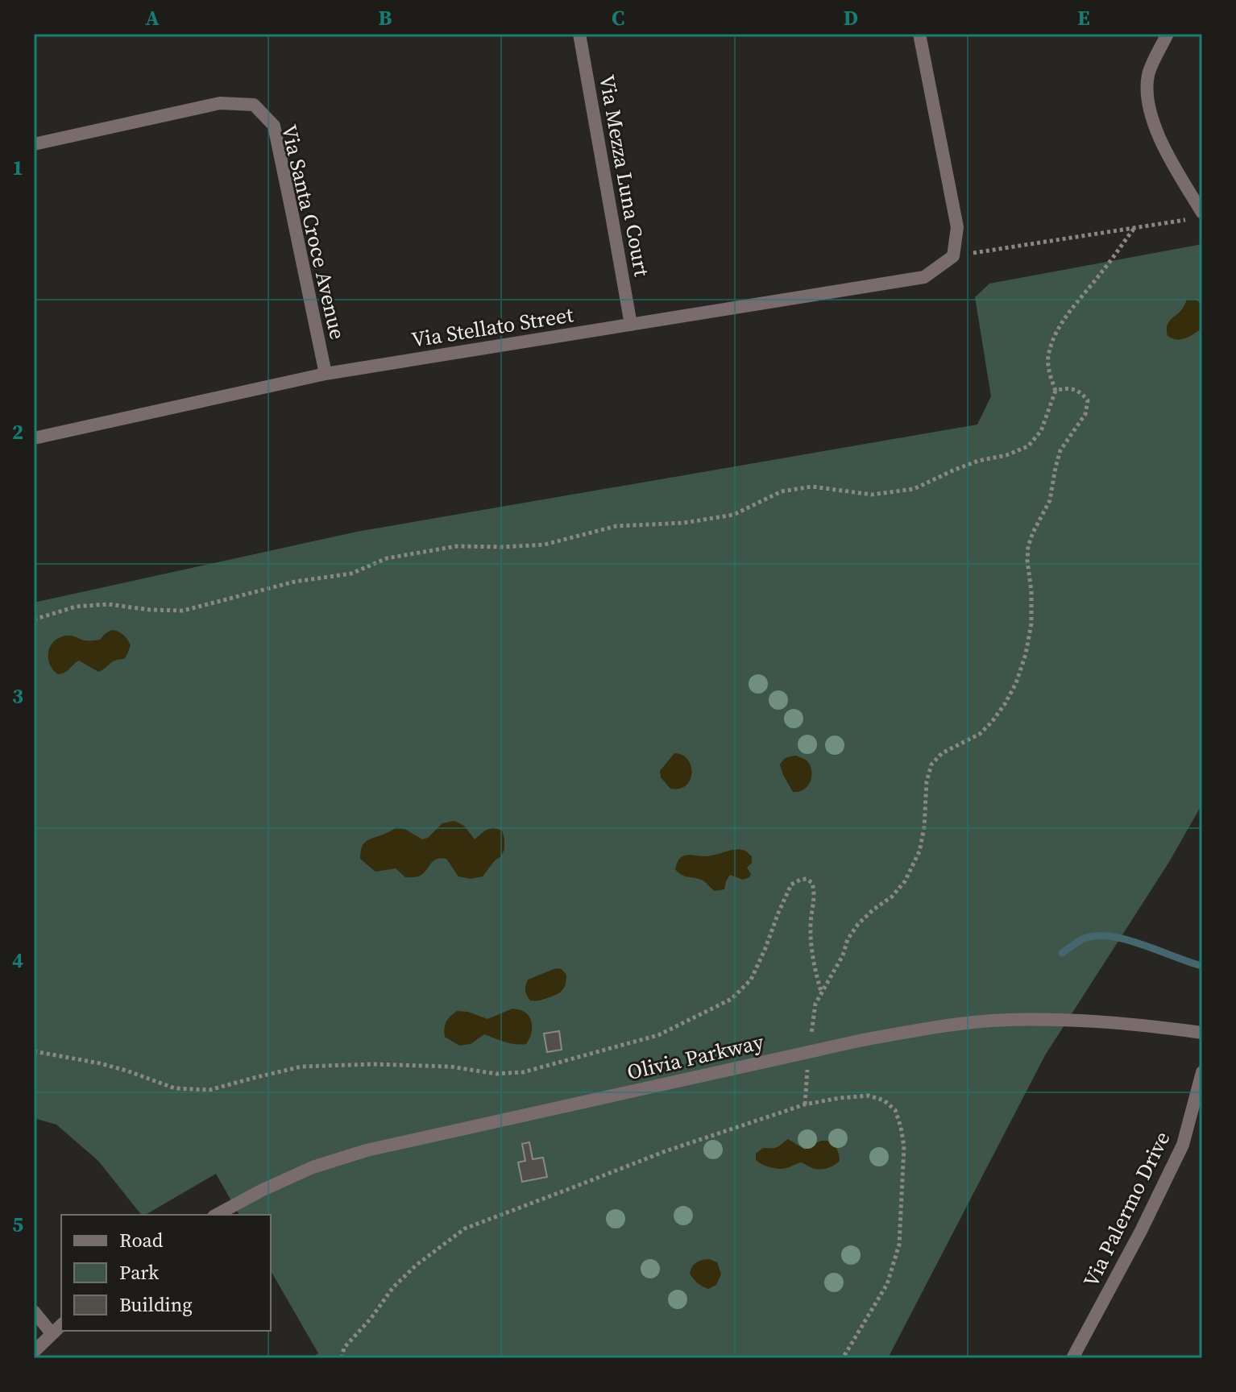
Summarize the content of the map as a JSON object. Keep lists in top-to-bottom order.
{
  "streets": {
    "street": [
      "Via Mezza Luna Court",
      "Via Santa Croce Avenue",
      "Via Stellato Street",
      "Olivia Parkway",
      "Via Palermo Drive"
    ]
  },
  "crossings": [
    ["Via Mezza Luna Court", "Via Stellato Street"],
    ["Via Santa Croce Avenue", "Via Stellato Street"]
  ],
  "legend": ["Road", "Park", "Building"],
  "grid": {
    "columns": [
      "A",
      "B",
      "C",
      "D",
      "E"
    ],
    "rows": [
      "1",
      "2",
      "3",
      "4",
      "5"
    ]
  }
}
